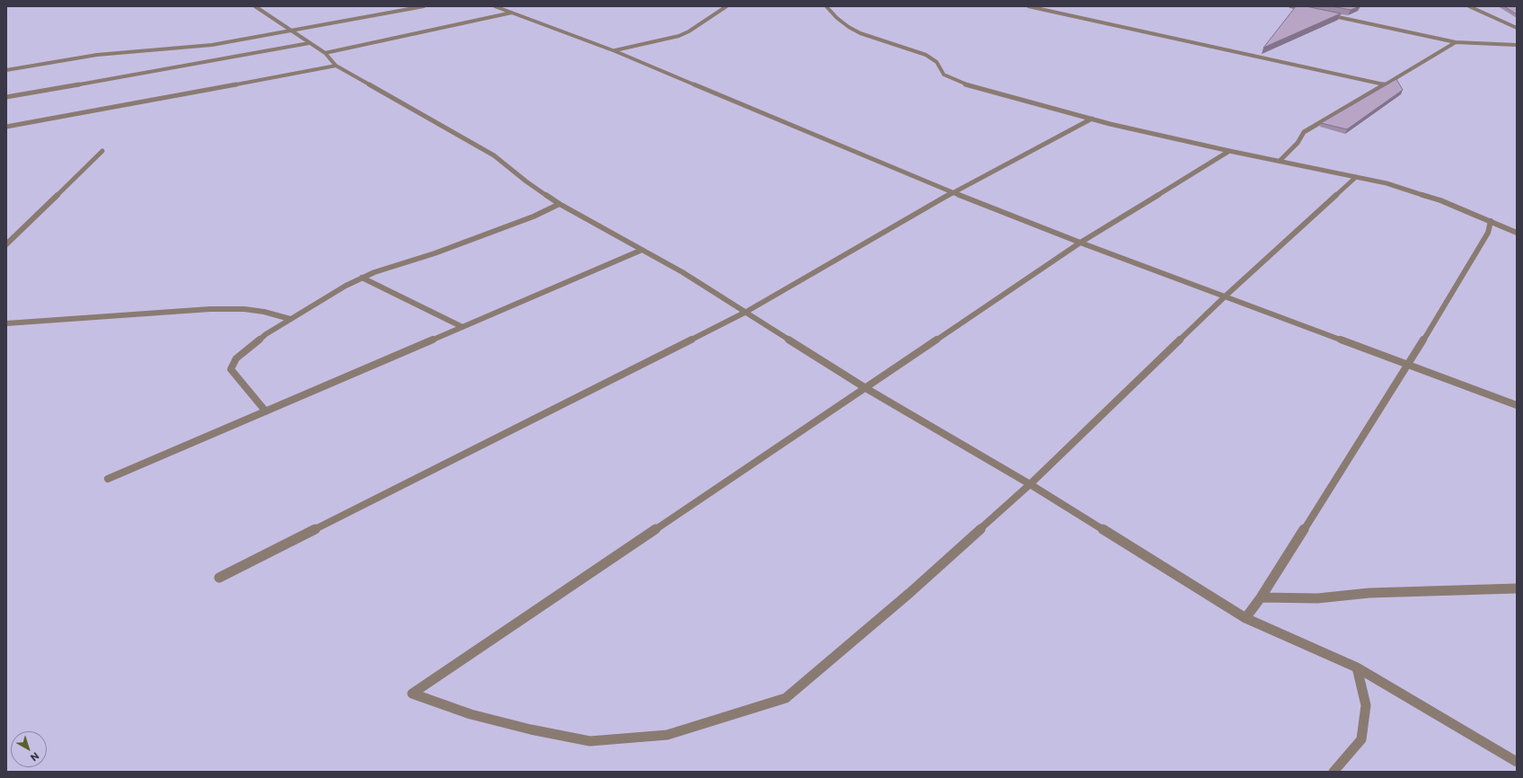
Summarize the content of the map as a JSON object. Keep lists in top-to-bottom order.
{
  "north": "bottom right"
}
